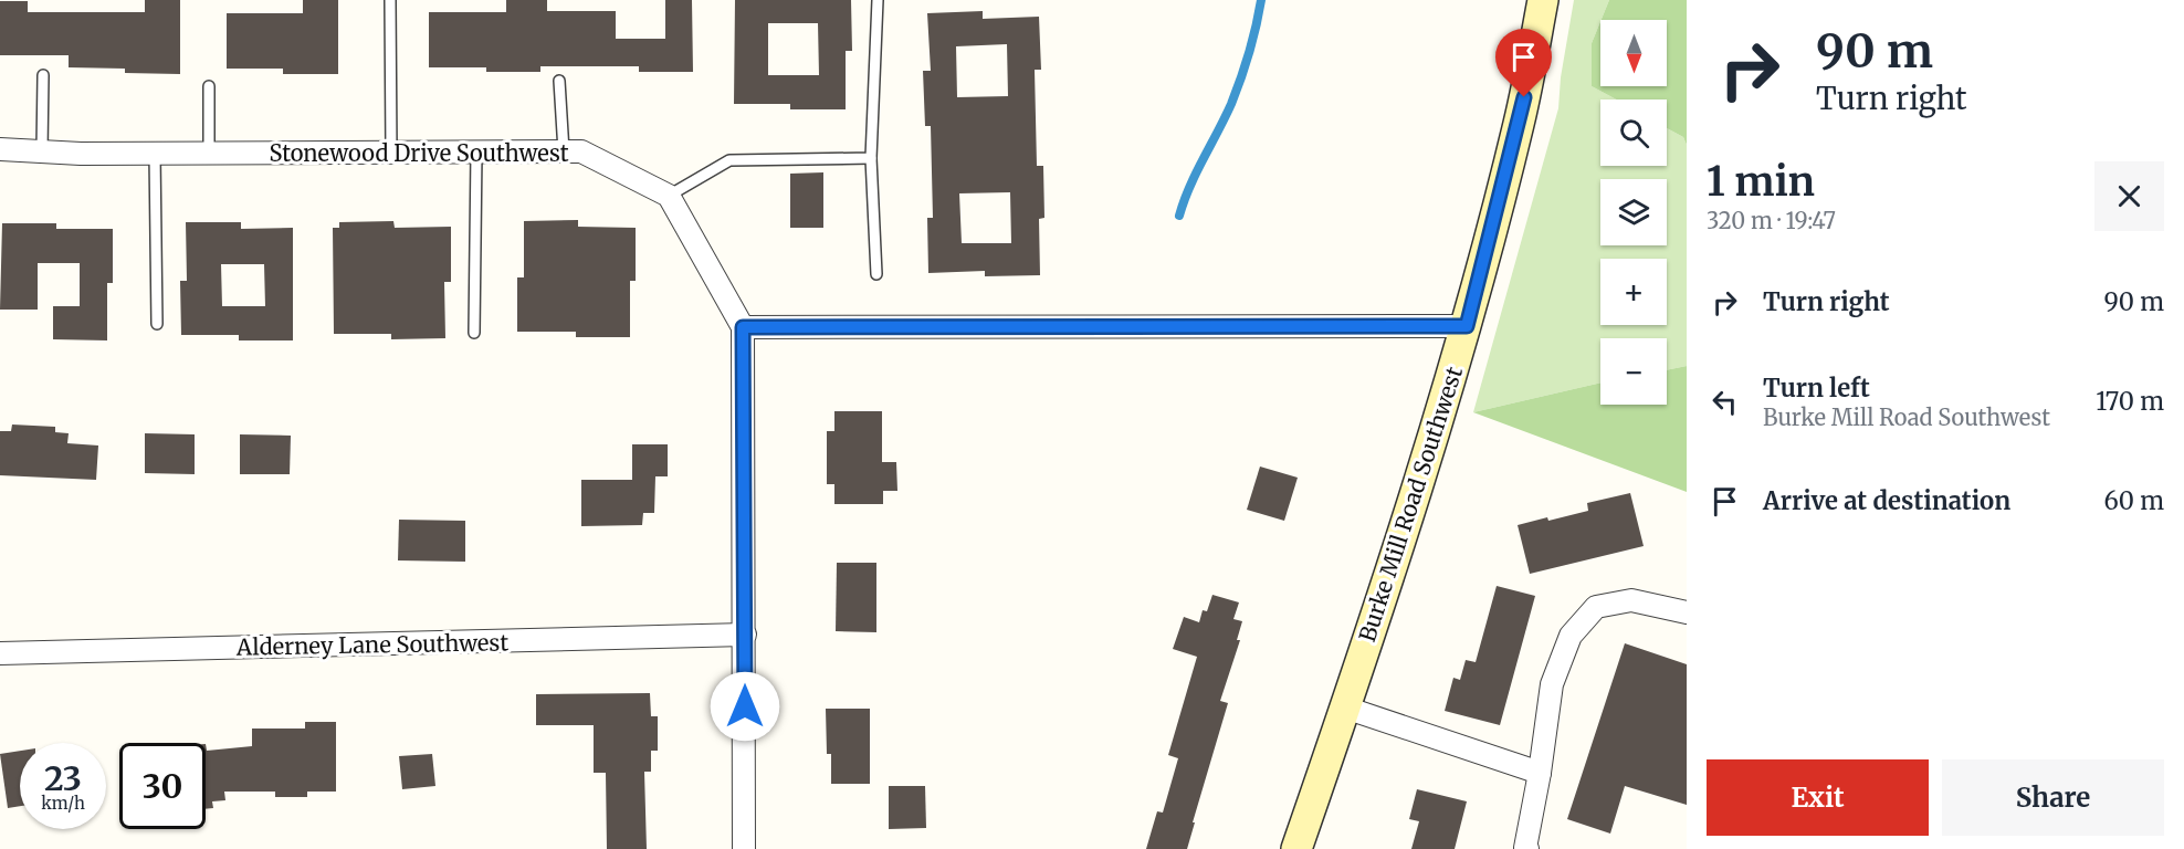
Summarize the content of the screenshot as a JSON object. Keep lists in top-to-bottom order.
{
  "streets": {
    "street": ["Stonewood Drive Southwest", "Burke Mill Road Southwest", "Alderney Lane Southwest"]
  },
  "north": "bottom",
  "page": {
    "turn": ["90 m", "Turn right"],
    "map_buttons": ["+", "−"],
    "heading": ["1 min", "320 m · 19:47"],
    "list": [
      {
        "name": "Turn right",
        "value": "90 m"
      },
      {
        "name": "Turn left",
        "note": "Burke Mill Road Southwest",
        "value": "170 m"
      },
      {
        "name": "Arrive at destination",
        "value": "60 m"
      }
    ],
    "speed": "23 km/h",
    "limit": "30",
    "buttons": ["Exit", "Share"]
  }
}
